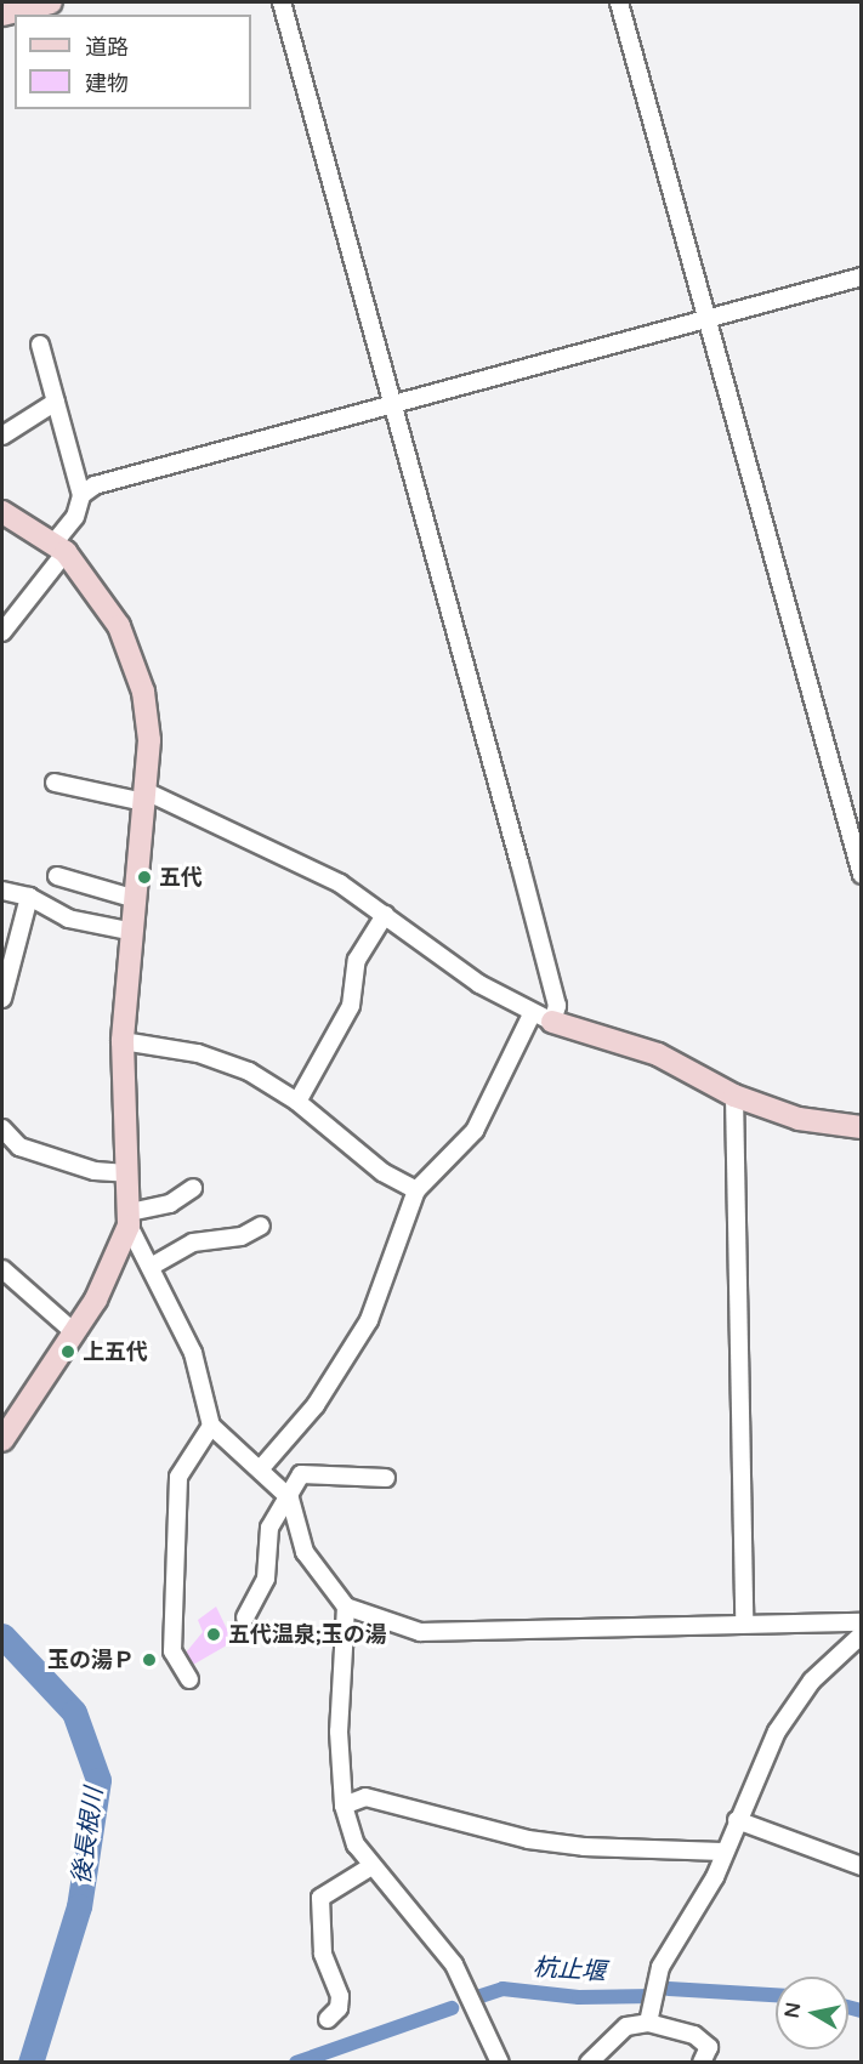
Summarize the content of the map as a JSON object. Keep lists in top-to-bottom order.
{
  "water": ["後長根川", "杭止堰"],
  "places": [
    "五代",
    "上五代",
    "五代温泉;玉の湯",
    "玉の湯Ｐ"
  ],
  "legend": ["道路", "建物"],
  "north": "left"
}
